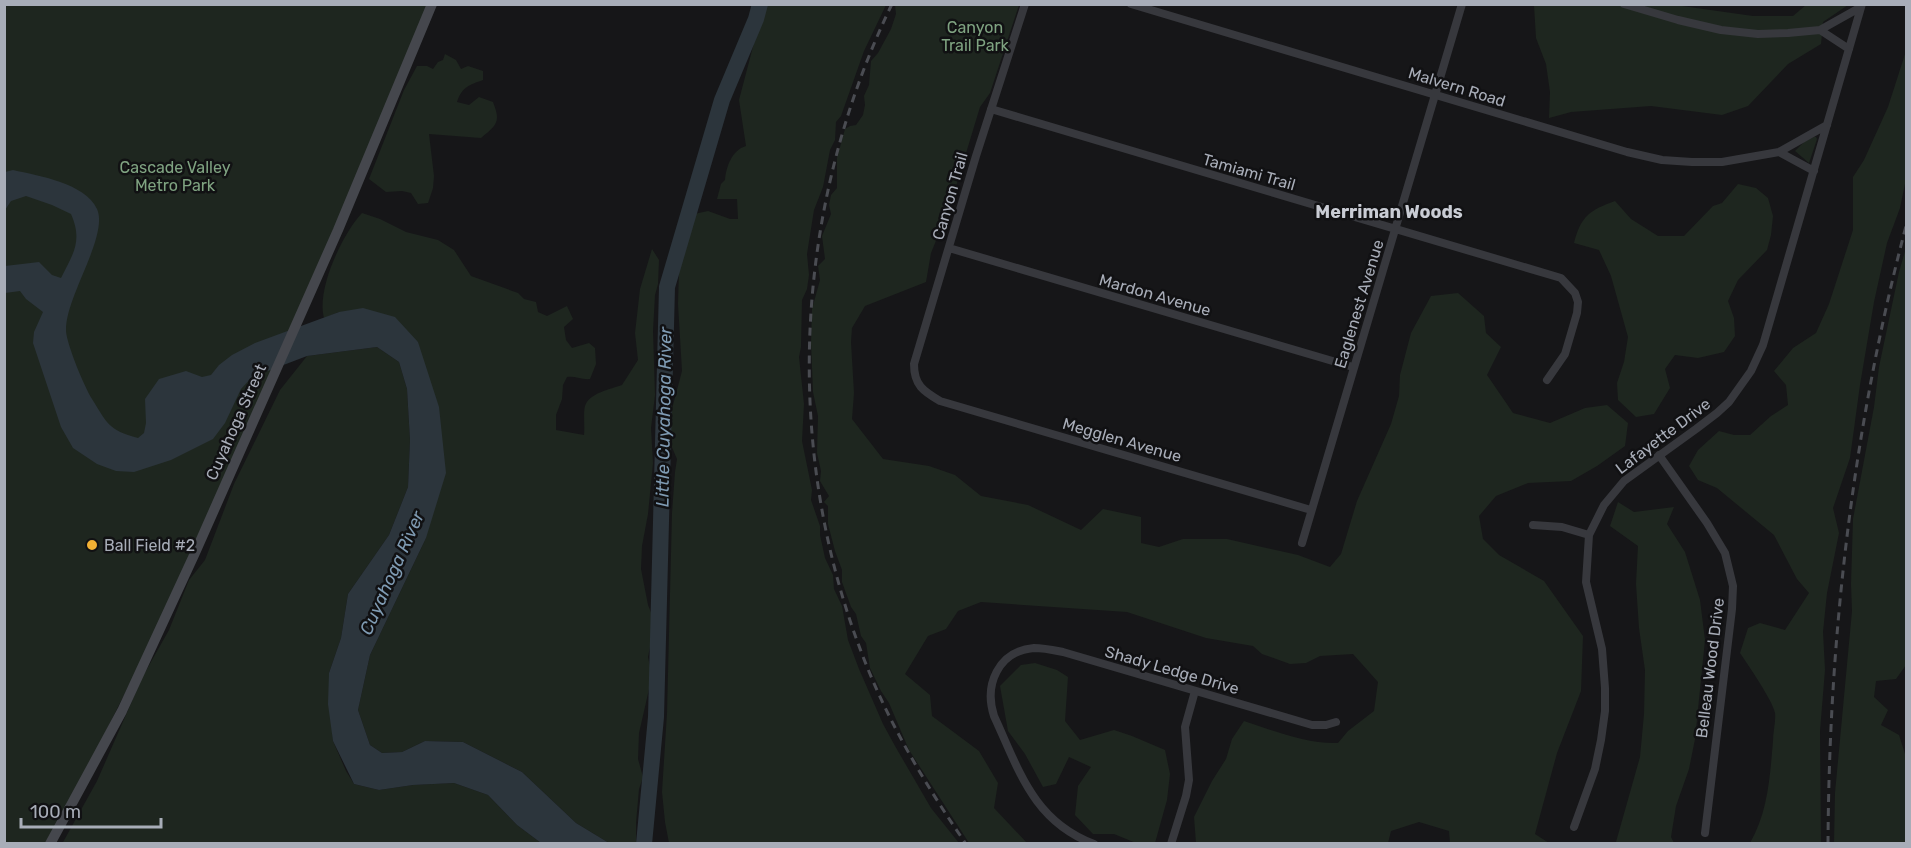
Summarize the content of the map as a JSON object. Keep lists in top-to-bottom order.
{
  "streets": {
    "street": [
      "Malvern Road",
      "Tamiami Trail",
      "Canyon Trail",
      "Mardon Avenue",
      "Eaglenest Avenue",
      "Cuyahoga Street",
      "Lafayette Drive",
      "Megglen Avenue",
      "Belleau Wood Drive",
      "Shady Ledge Drive"
    ]
  },
  "crossings": [
    ["Malvern Road", "Eaglenest Avenue"],
    ["Malvern Road", "Lafayette Drive"],
    ["Tamiami Trail", "Canyon Trail"],
    ["Tamiami Trail", "Eaglenest Avenue"],
    ["Canyon Trail", "Mardon Avenue"],
    ["Canyon Trail", "Megglen Avenue"],
    ["Mardon Avenue", "Eaglenest Avenue"],
    ["Eaglenest Avenue", "Megglen Avenue"],
    ["Lafayette Drive", "Belleau Wood Drive"]
  ],
  "districts": ["Merriman Woods"],
  "water": ["Little Cuyahoga River", "Cuyahoga River"],
  "parks": ["Canyon Trail Park", "Cascade Valley Metro Park"],
  "places": ["Ball Field #2"],
  "scale_bar": "100 m"
}
